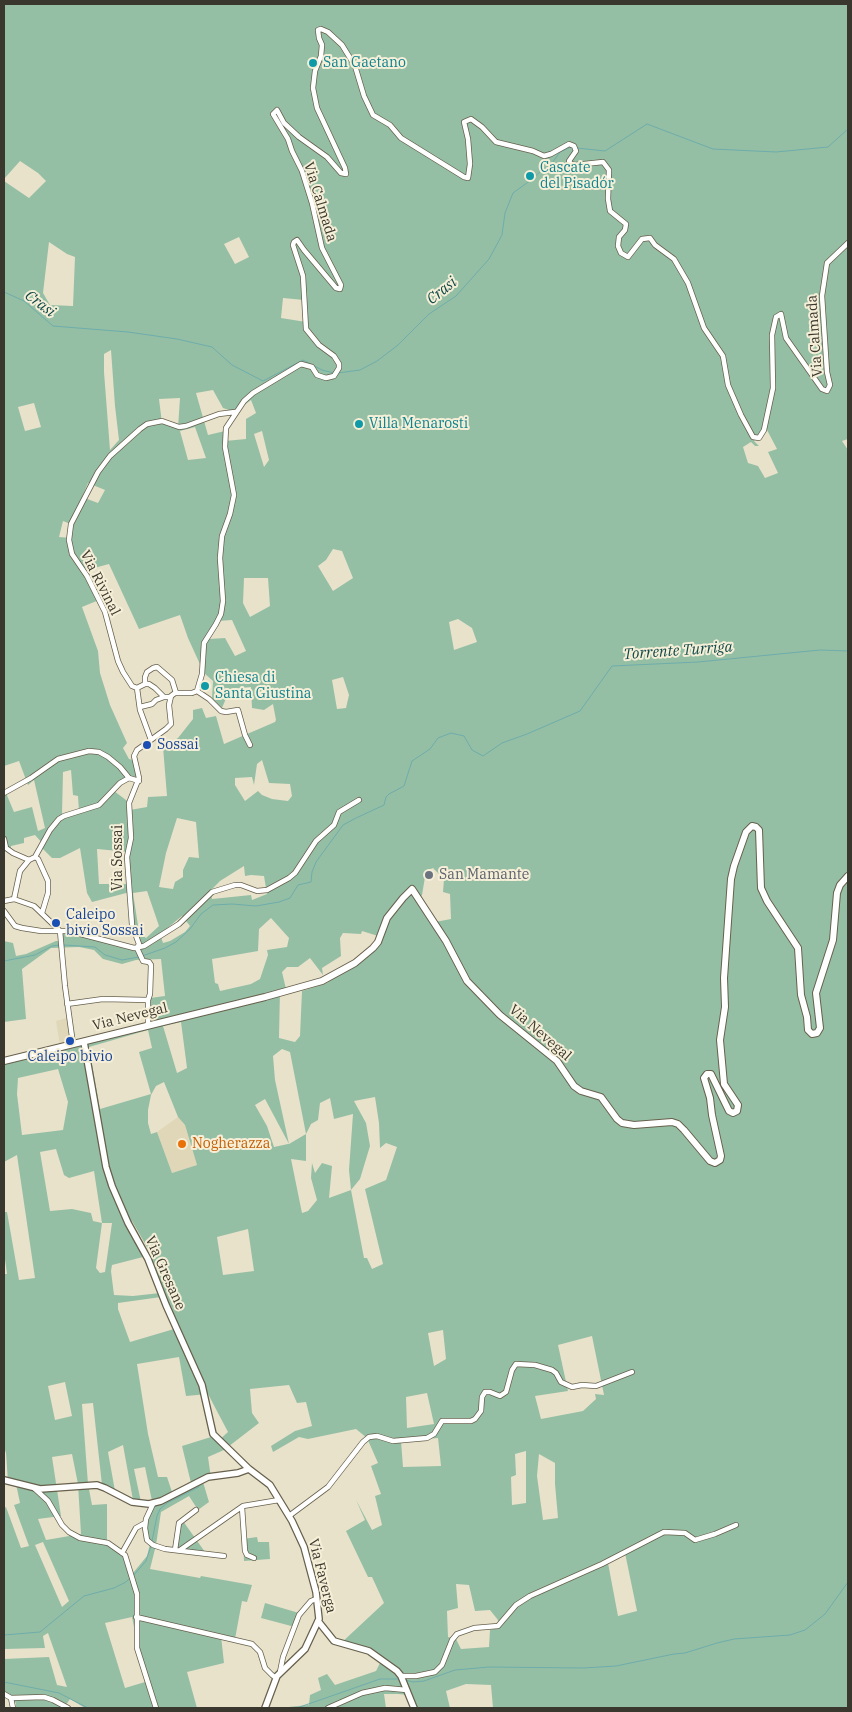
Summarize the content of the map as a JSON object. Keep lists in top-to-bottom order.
{
  "streets": {
    "main road": ["Via Nevegal"],
    "street": [
      "Via Calmada",
      "Via Rivinal",
      "Via Sossai",
      "Via Gresane",
      "Via Faverga"
    ]
  },
  "crossings": [
    ["Via Calmada", "Via Rivinal"],
    ["Via Nevegal", "Via Gresane"],
    ["Via Gresane", "Via Faverga"]
  ],
  "water": ["Crasi", "Torrente Turriga"],
  "places": [
    "San Gaetano",
    "Cascate del Pisadór",
    "Villa Menarosti",
    "Chiesa di Santa Giustina",
    "Sossai",
    "San Mamante",
    "Caleipo bivio Sossai",
    "Caleipo bivio",
    "Nogherazza"
  ]
}
